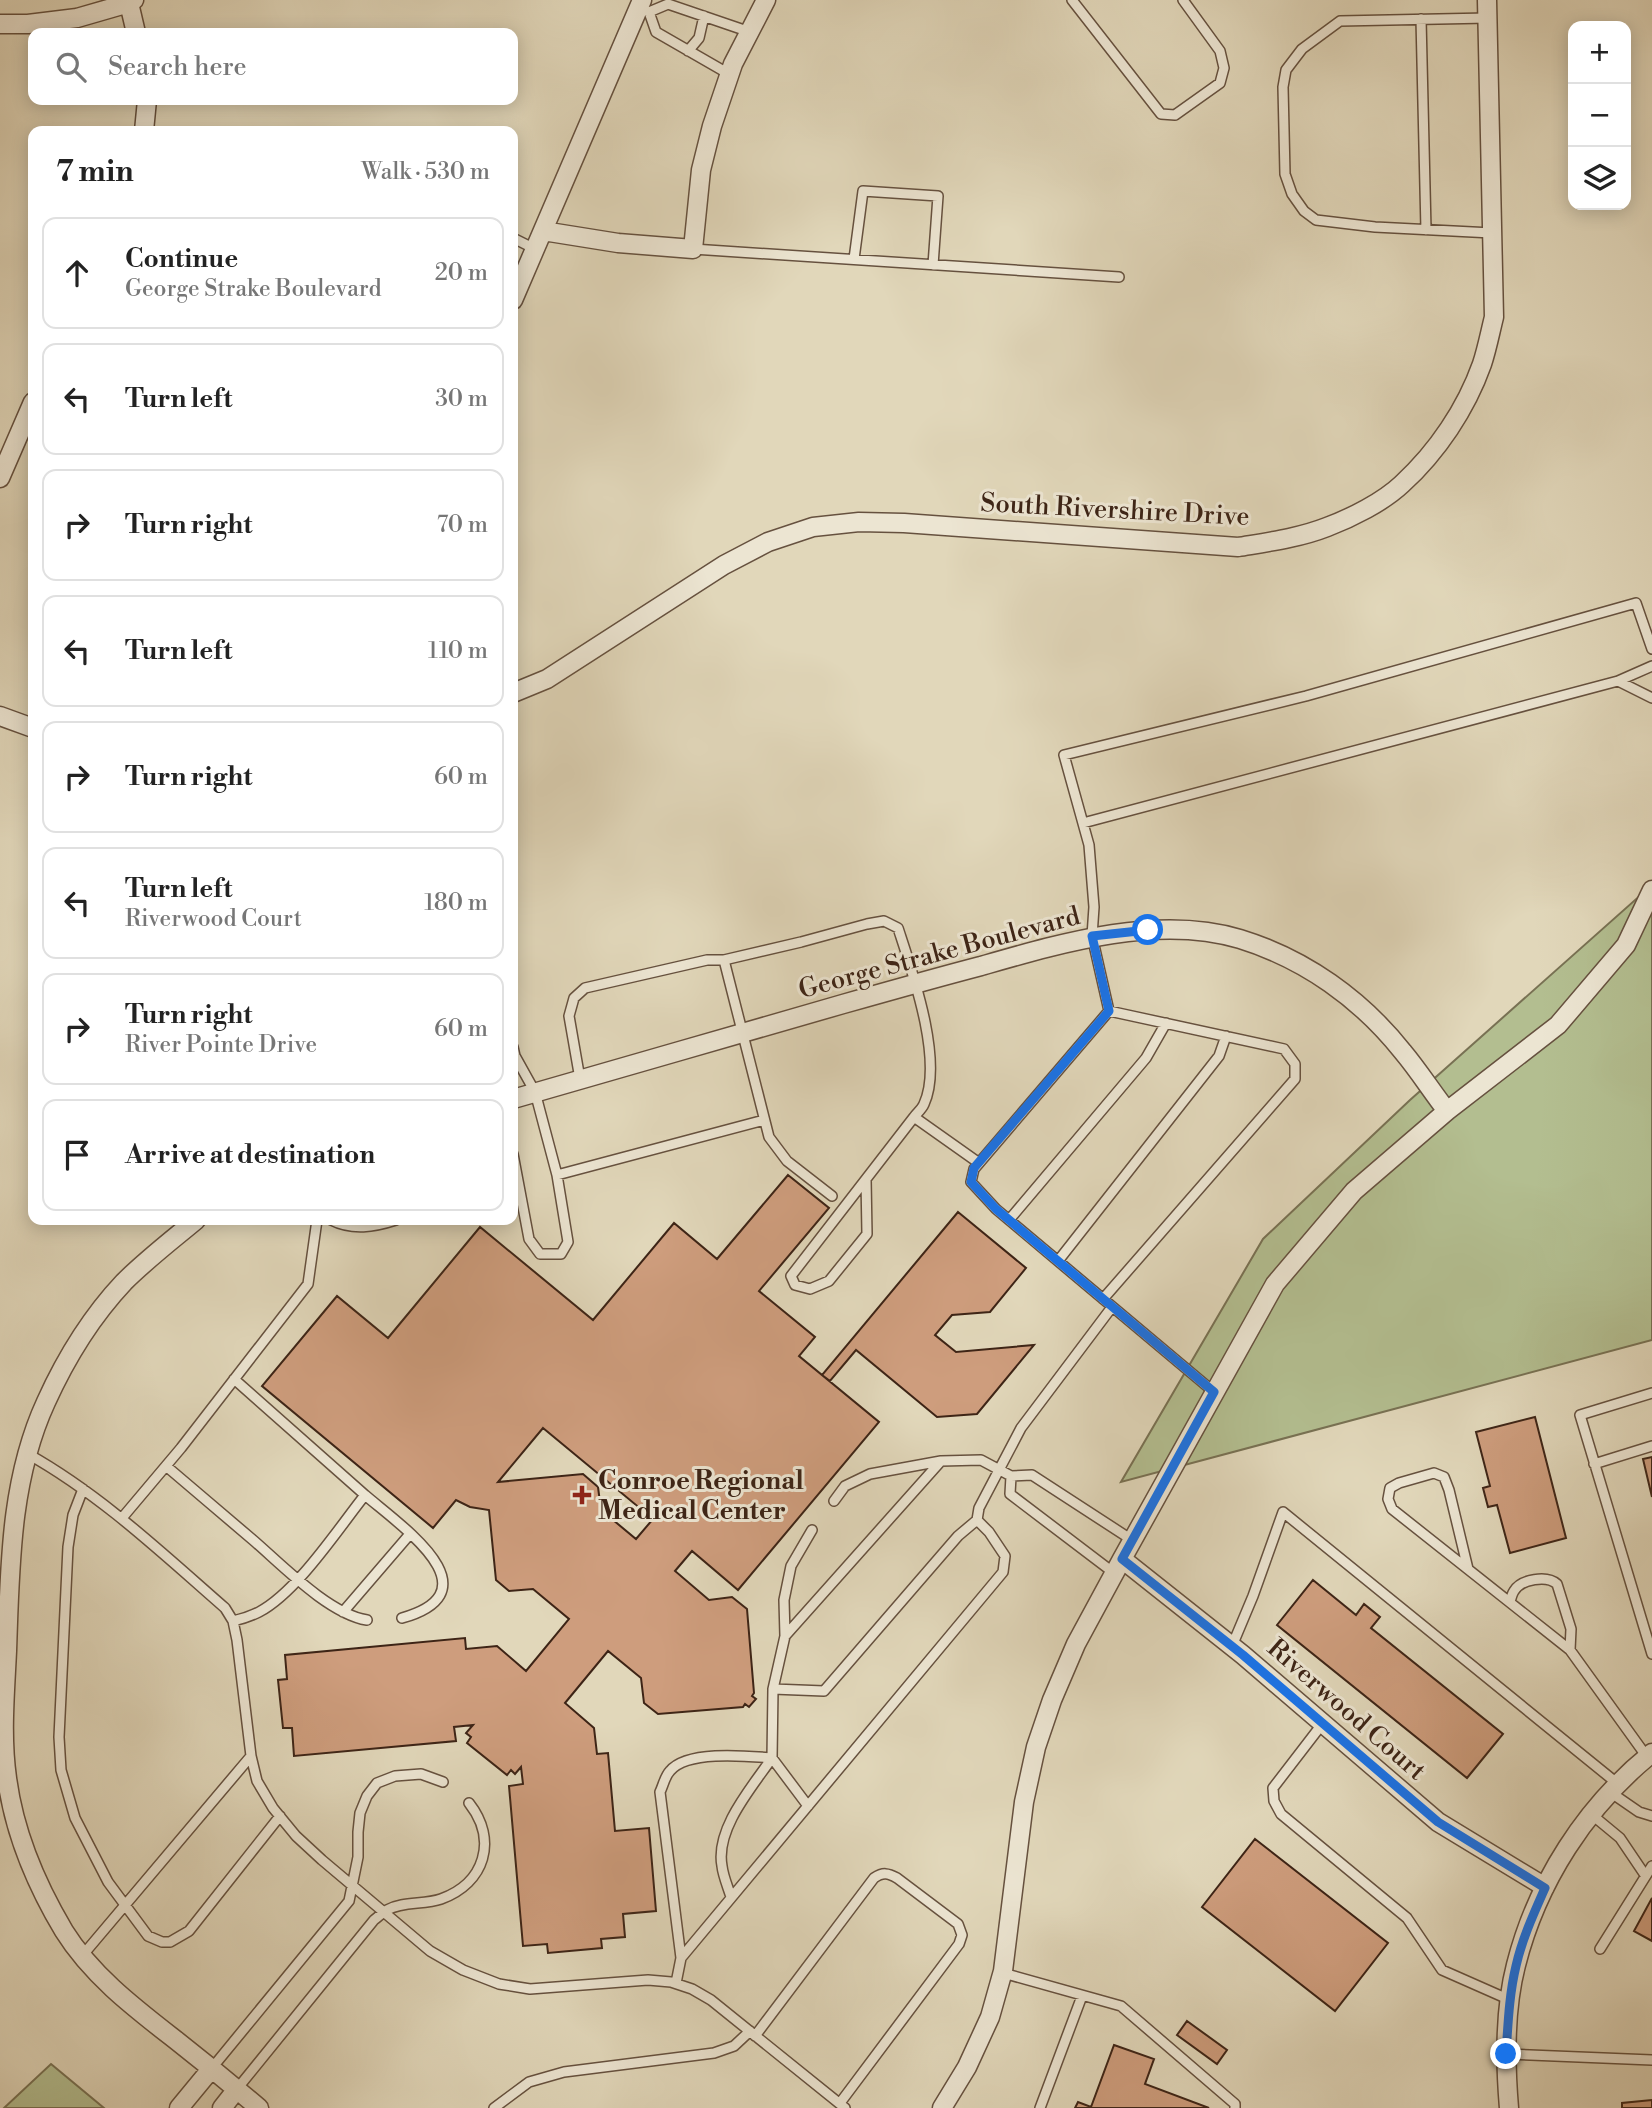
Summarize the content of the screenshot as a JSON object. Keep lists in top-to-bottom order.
{
  "streets": {
    "street": ["South Rivershire Drive", "George Strake Boulevard", "Riverwood Court"]
  },
  "places": {
    "health": ["Conroe Regional Medical Center"]
  },
  "page": {
    "map_buttons": ["+", "−"],
    "search": "Search here",
    "heading": ["7 min", "Walk · 530 m"],
    "list": [
      ["Continue", "George Strake Boulevard", "20 m"],
      ["Turn left", "30 m"],
      ["Turn right", "70 m"],
      ["Turn left", "110 m"],
      ["Turn right", "60 m"],
      ["Turn left", "Riverwood Court", "180 m"],
      ["Turn right", "River Pointe Drive", "60 m"],
      "Arrive at destination"
    ]
  }
}
